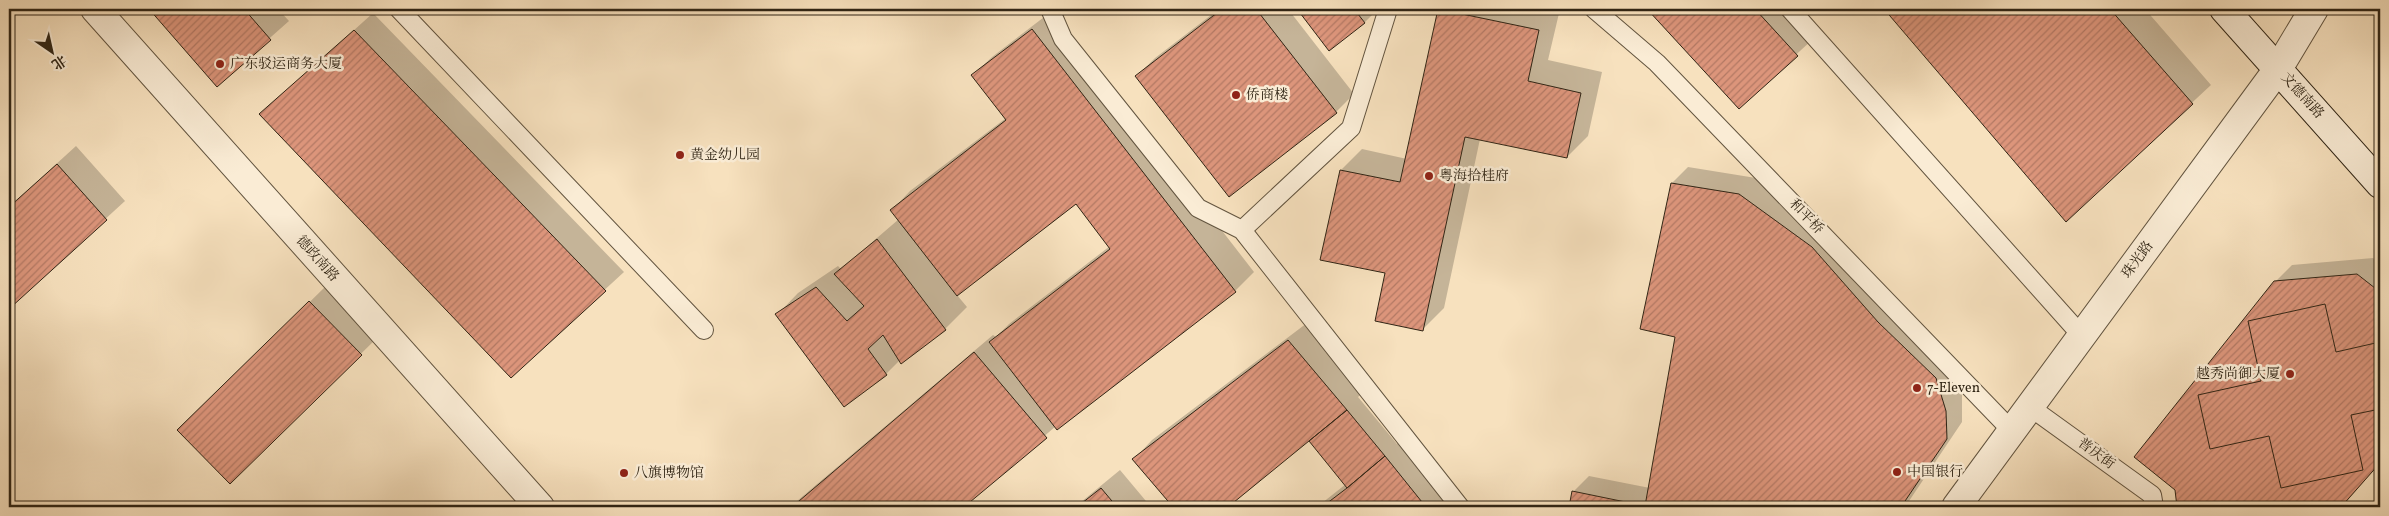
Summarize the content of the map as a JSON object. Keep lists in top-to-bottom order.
{
  "streets": {
    "street": ["文德南路", "德政南路", "珠光路"],
    "lane": ["和平桥", "普庆街"]
  },
  "crossings": [
    ["文德南路", "珠光路"],
    ["和平桥", "珠光路"],
    ["珠光路", "普庆街"]
  ],
  "places": [
    "广东驳运商务大厦",
    "侨商楼",
    "黄金幼儿园",
    "粤海拾桂府",
    "越秀尚御大厦",
    "7-Eleven",
    "中国银行",
    "八旗博物馆"
  ],
  "north": "bottom right"
}
